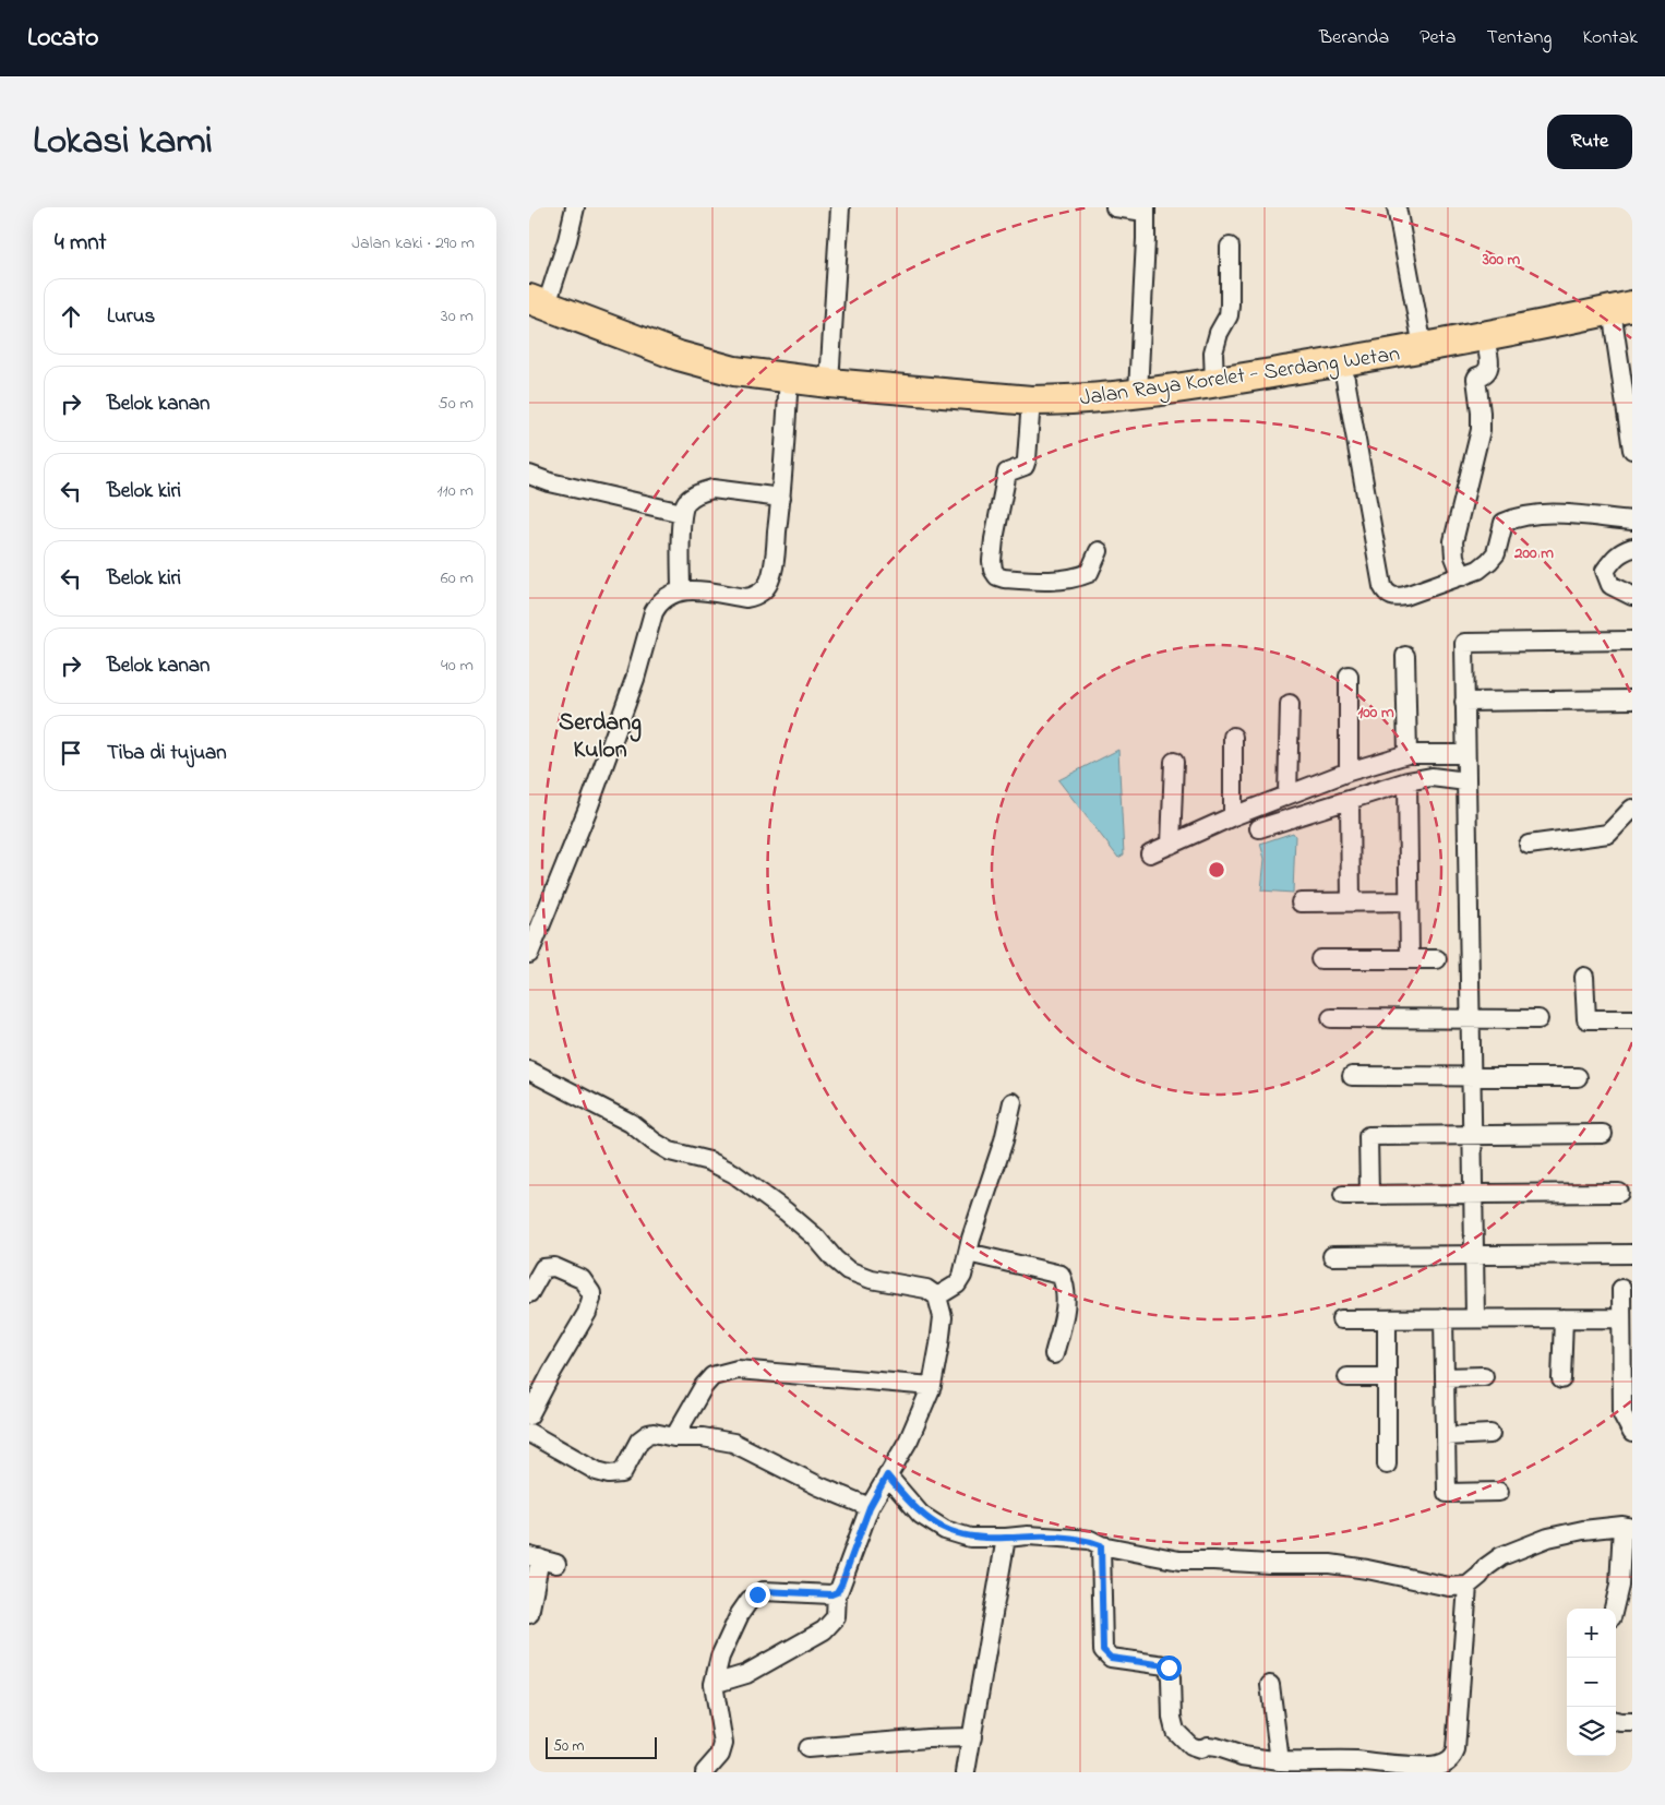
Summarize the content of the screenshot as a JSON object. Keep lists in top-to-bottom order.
{
  "streets": {
    "main road": ["Jalan Raya Korelet - Serdang Wetan"]
  },
  "districts": ["Serdang Kulon"],
  "scale_bar": "50 m",
  "page": {
    "header": "Locato",
    "nav": [
      "Beranda",
      "Peta",
      "Tentang",
      "Kontak"
    ],
    "title": "Lokasi kami",
    "buttons": "Rute",
    "heading": ["4 mnt", "Jalan kaki · 290 m"],
    "list": [
      ["Lurus", "30 m"],
      ["Belok kanan", "50 m"],
      ["Belok kiri", "110 m"],
      ["Belok kiri", "60 m"],
      ["Belok kanan", "40 m"],
      "Tiba di tujuan"
    ],
    "map_buttons": ["+", "−"],
    "scale": "50 m"
  },
  "rings": ["300 m", "200 m", "100 m"]
}
